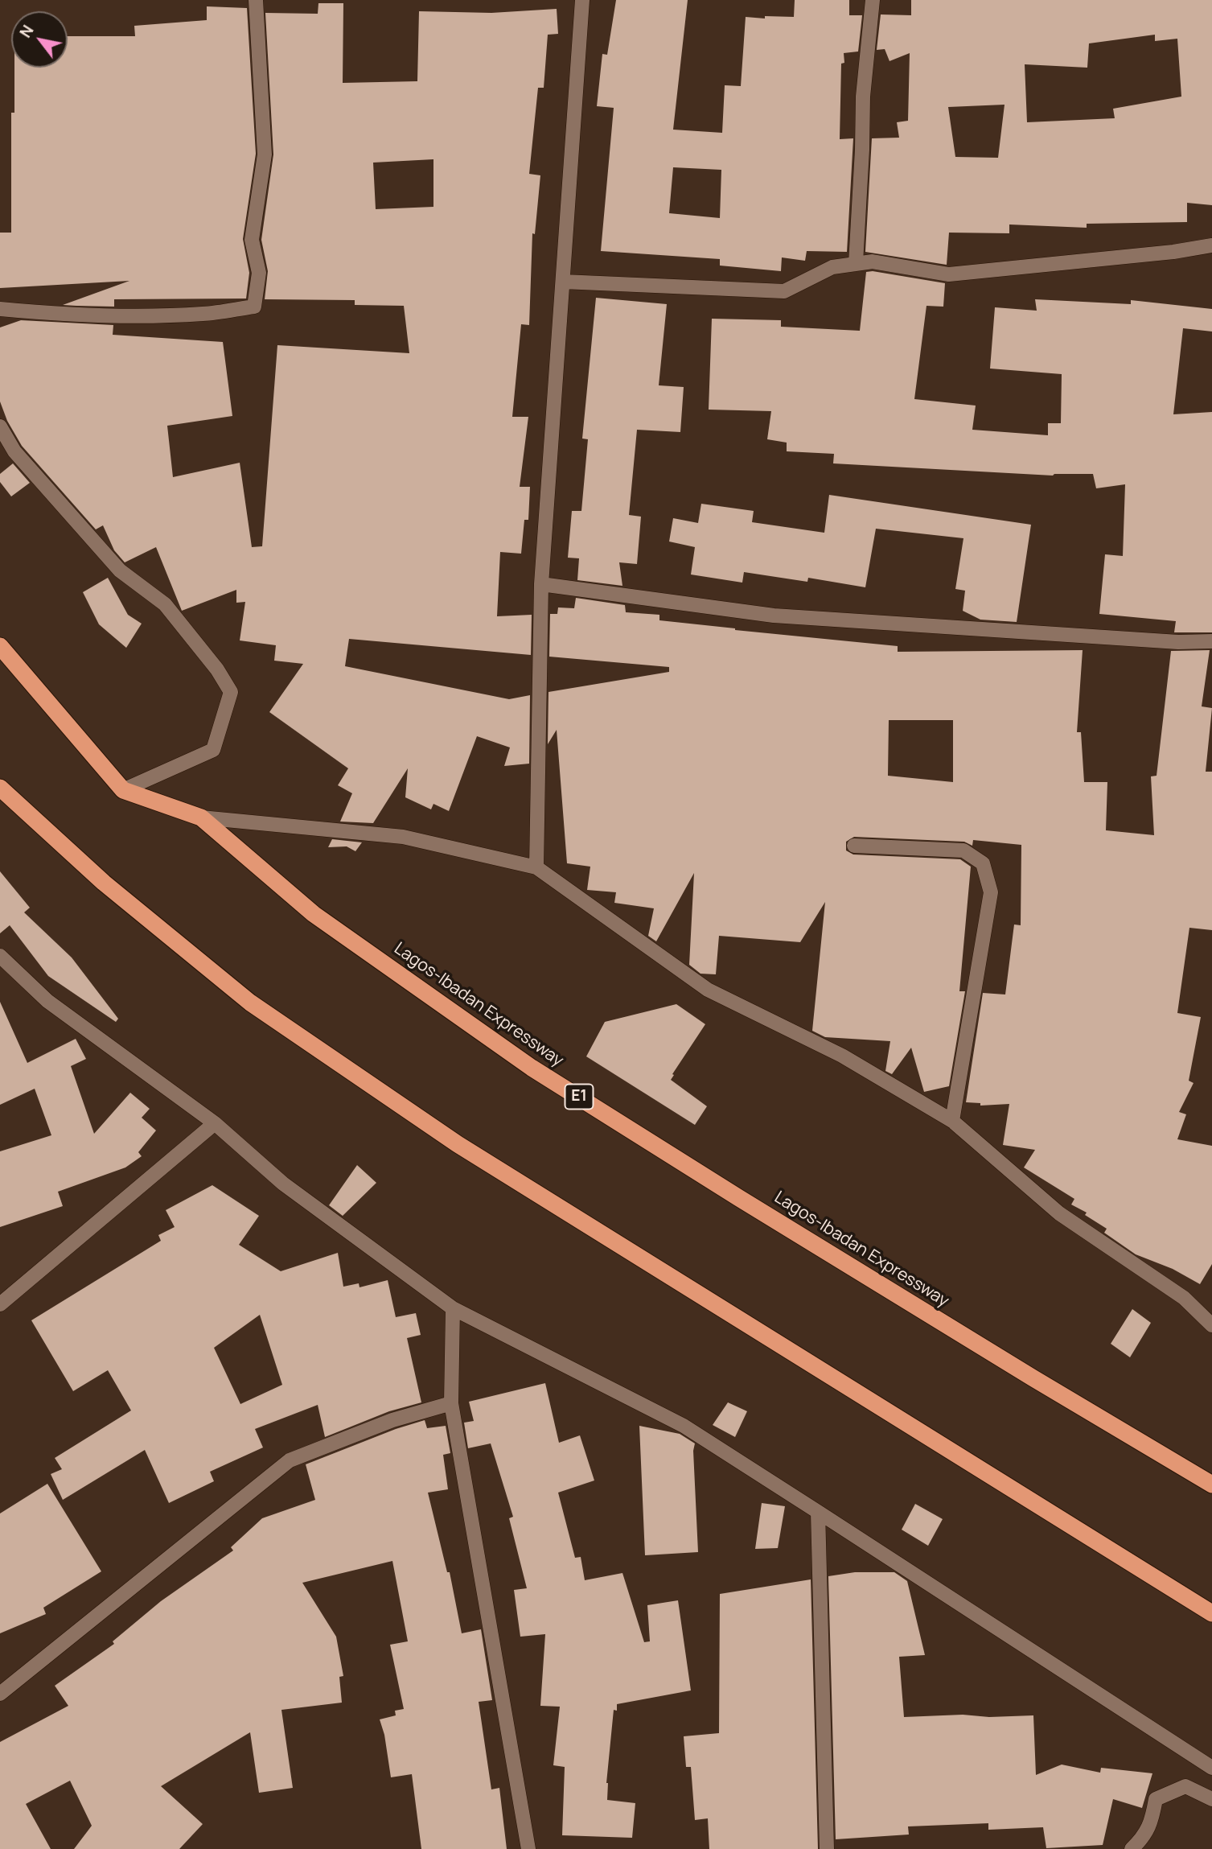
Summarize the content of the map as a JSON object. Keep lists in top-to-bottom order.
{
  "streets": {
    "highway": ["Lagos-Ibadan Expressway", "E1"]
  },
  "north": "top left"
}
